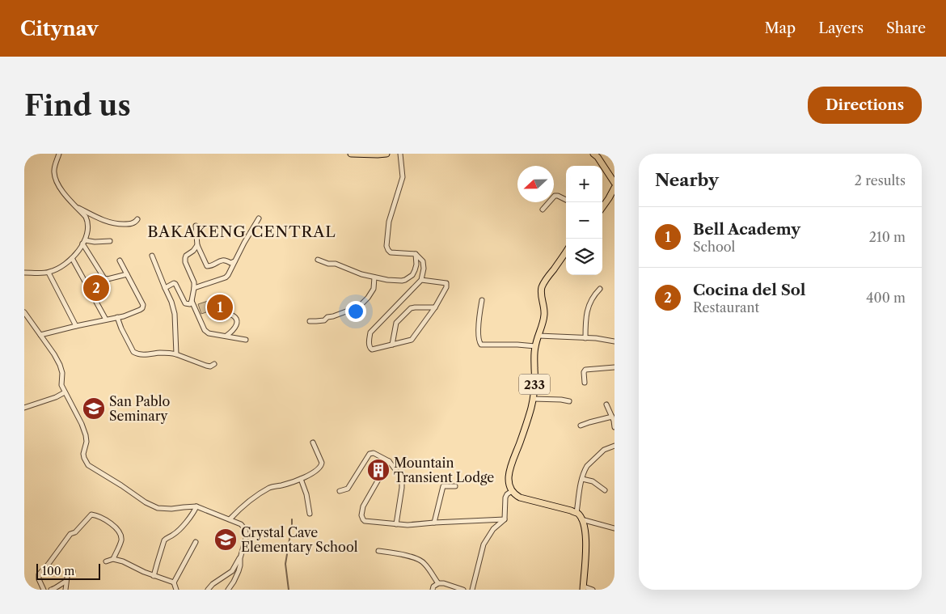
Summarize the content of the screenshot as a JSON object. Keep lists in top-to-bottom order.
{
  "streets": {
    "main road": ["233"]
  },
  "districts": ["BAKAKENG CENTRAL"],
  "places": {
    "school or university": ["San Pablo Seminary", "Crystal Cave Elementary School"],
    "building": ["Mountain Transient Lodge"]
  },
  "scale_bar": "100 m",
  "north": "left",
  "page": {
    "header": "Citynav",
    "nav": ["Map", "Layers", "Share"],
    "buttons": "Directions",
    "title": "Find us",
    "heading": ["Nearby", "2 results"],
    "map_buttons": ["+", "−"],
    "list": [
      {
        "mark": "1",
        "name": "Bell Academy",
        "note": "School",
        "value": "210 m"
      },
      {
        "mark": "2",
        "name": "Cocina del Sol",
        "note": "Restaurant",
        "value": "400 m"
      }
    ],
    "pins": ["2", "1"],
    "scale": "100 m"
  }
}
